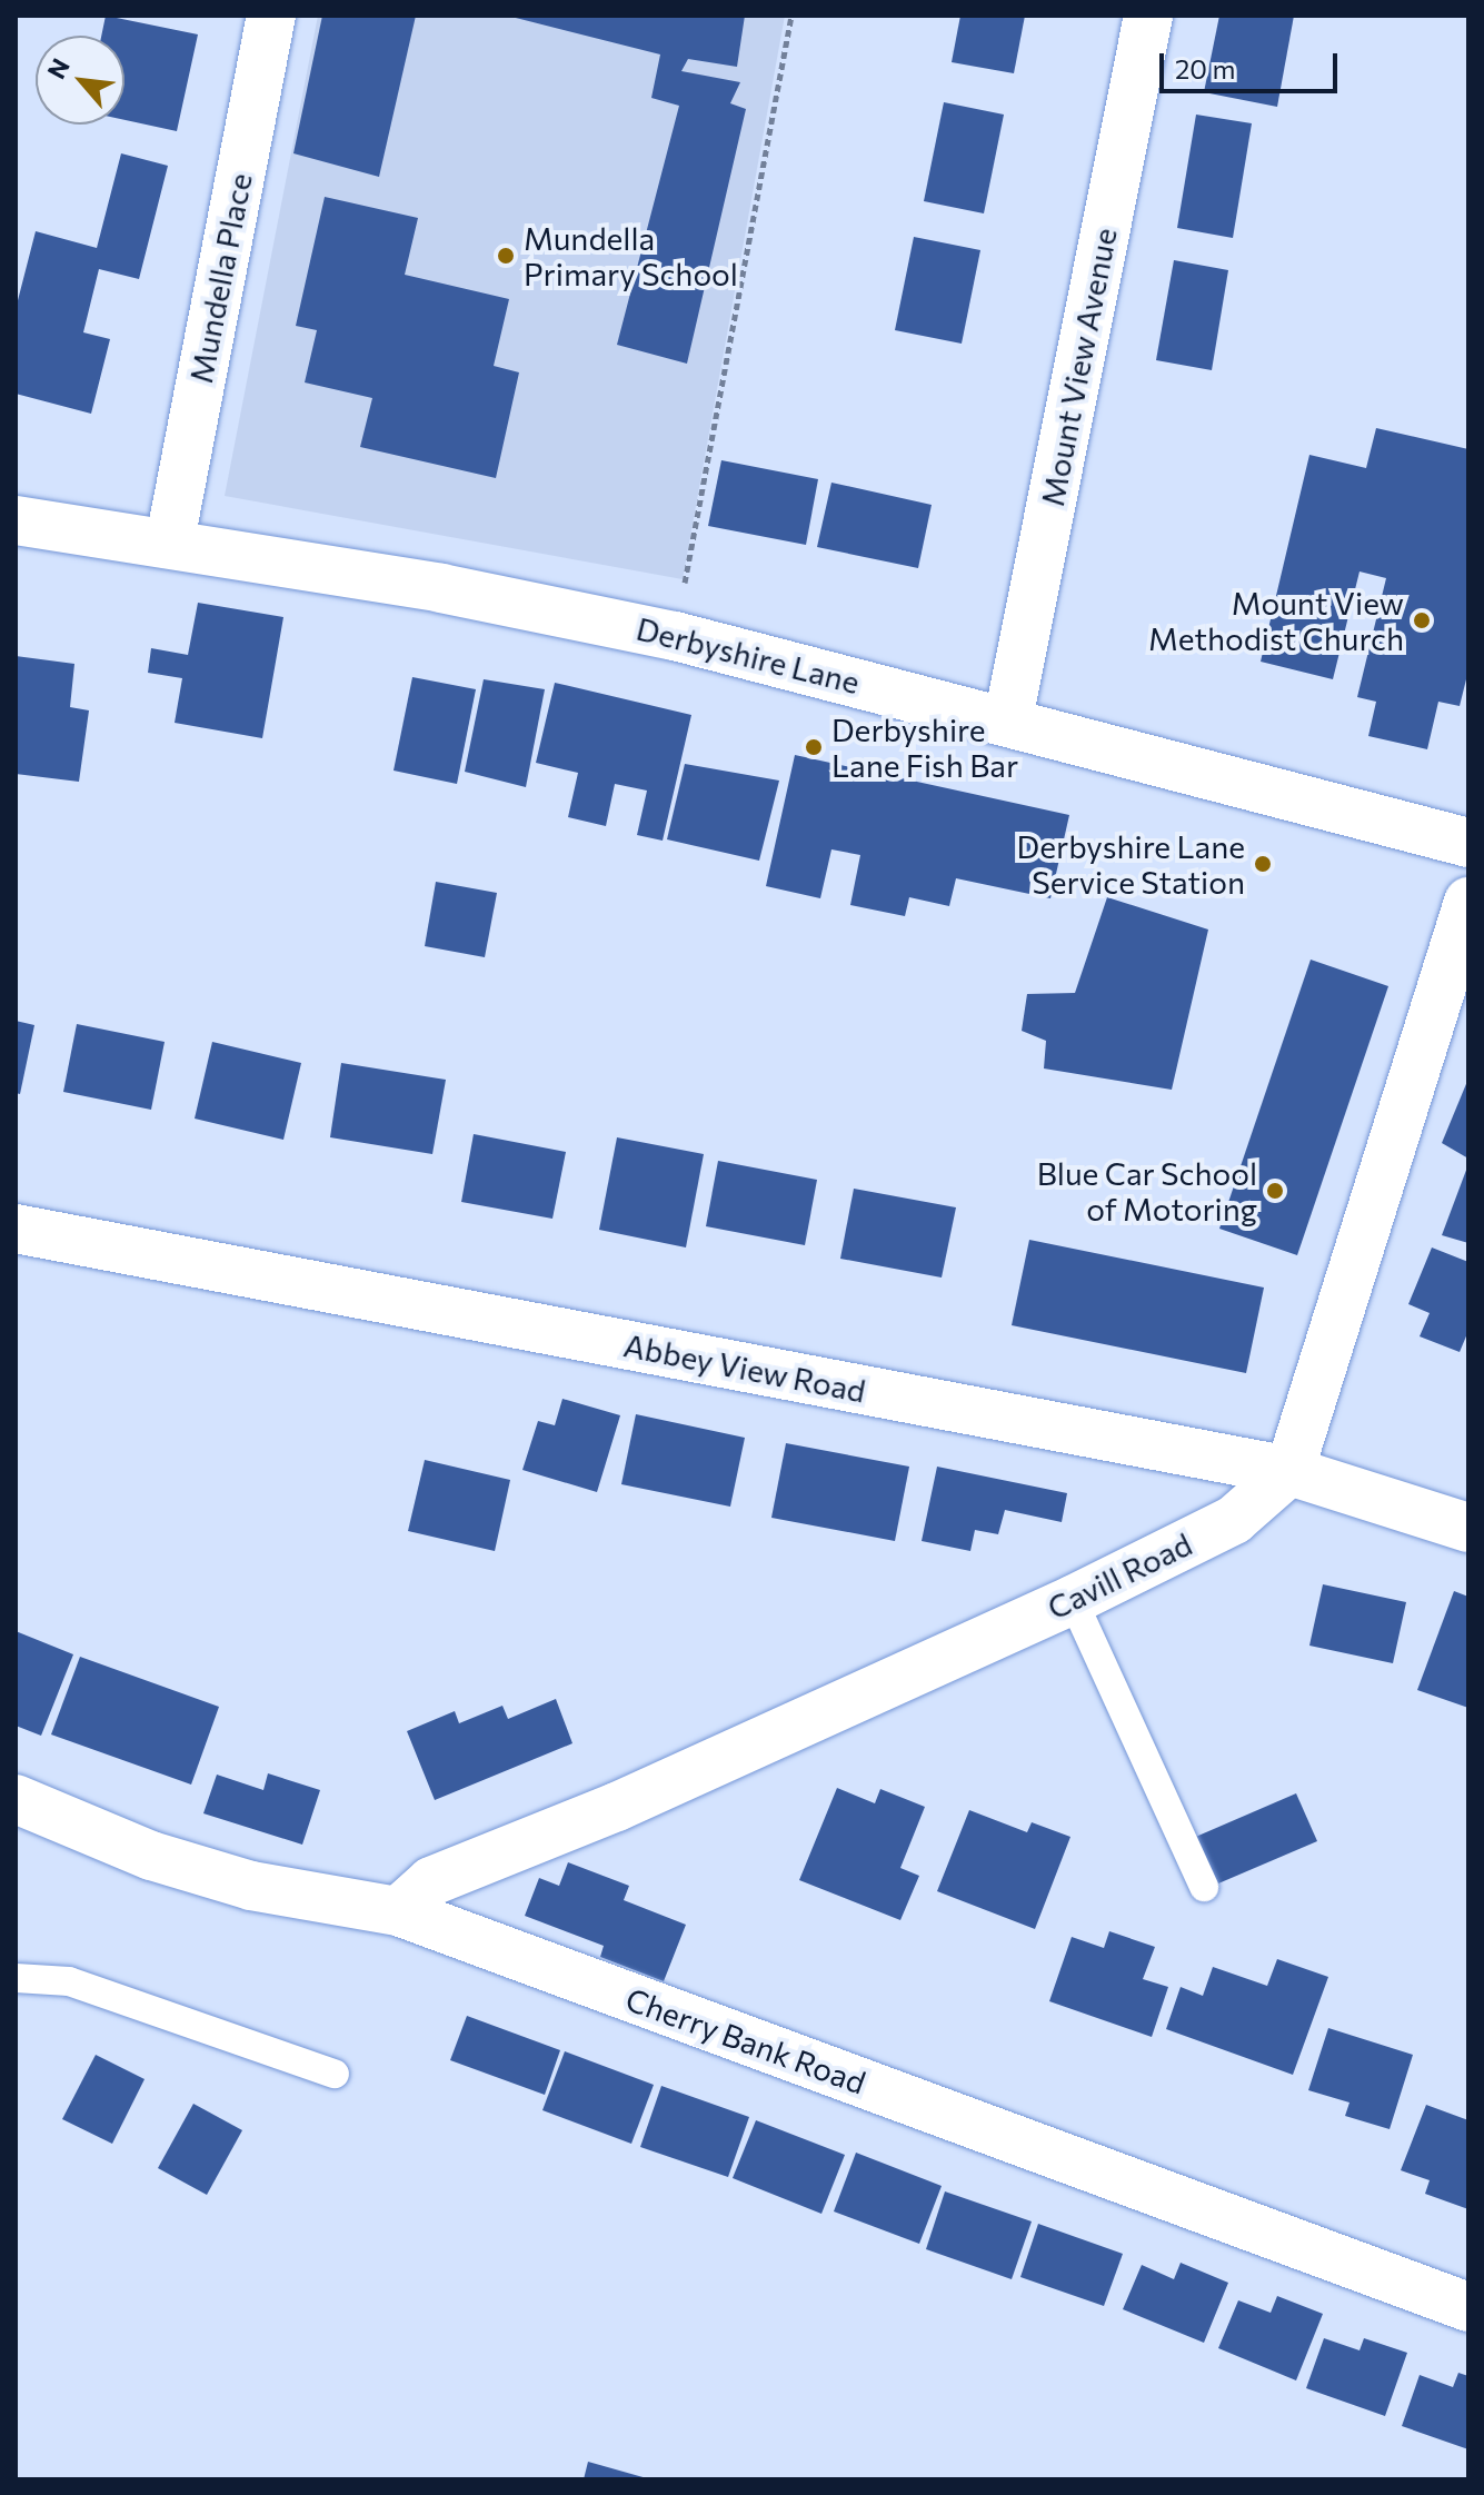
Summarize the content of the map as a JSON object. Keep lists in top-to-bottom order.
{
  "streets": {
    "street": [
      "Mundella Place",
      "Mount View Avenue",
      "Derbyshire Lane",
      "Abbey View Road",
      "Cavill Road",
      "Cherry Bank Road"
    ]
  },
  "crossings": [
    ["Mundella Place", "Derbyshire Lane"],
    ["Mount View Avenue", "Derbyshire Lane"],
    ["Abbey View Road", "Cavill Road"],
    ["Cavill Road", "Cherry Bank Road"]
  ],
  "places": [
    "Mundella Primary School",
    "Mount View Methodist Church",
    "Derbyshire Lane Fish Bar",
    "Derbyshire Lane Service Station",
    "Blue Car School of Motoring"
  ],
  "scale_bar": "20 m",
  "north": "top left"
}
